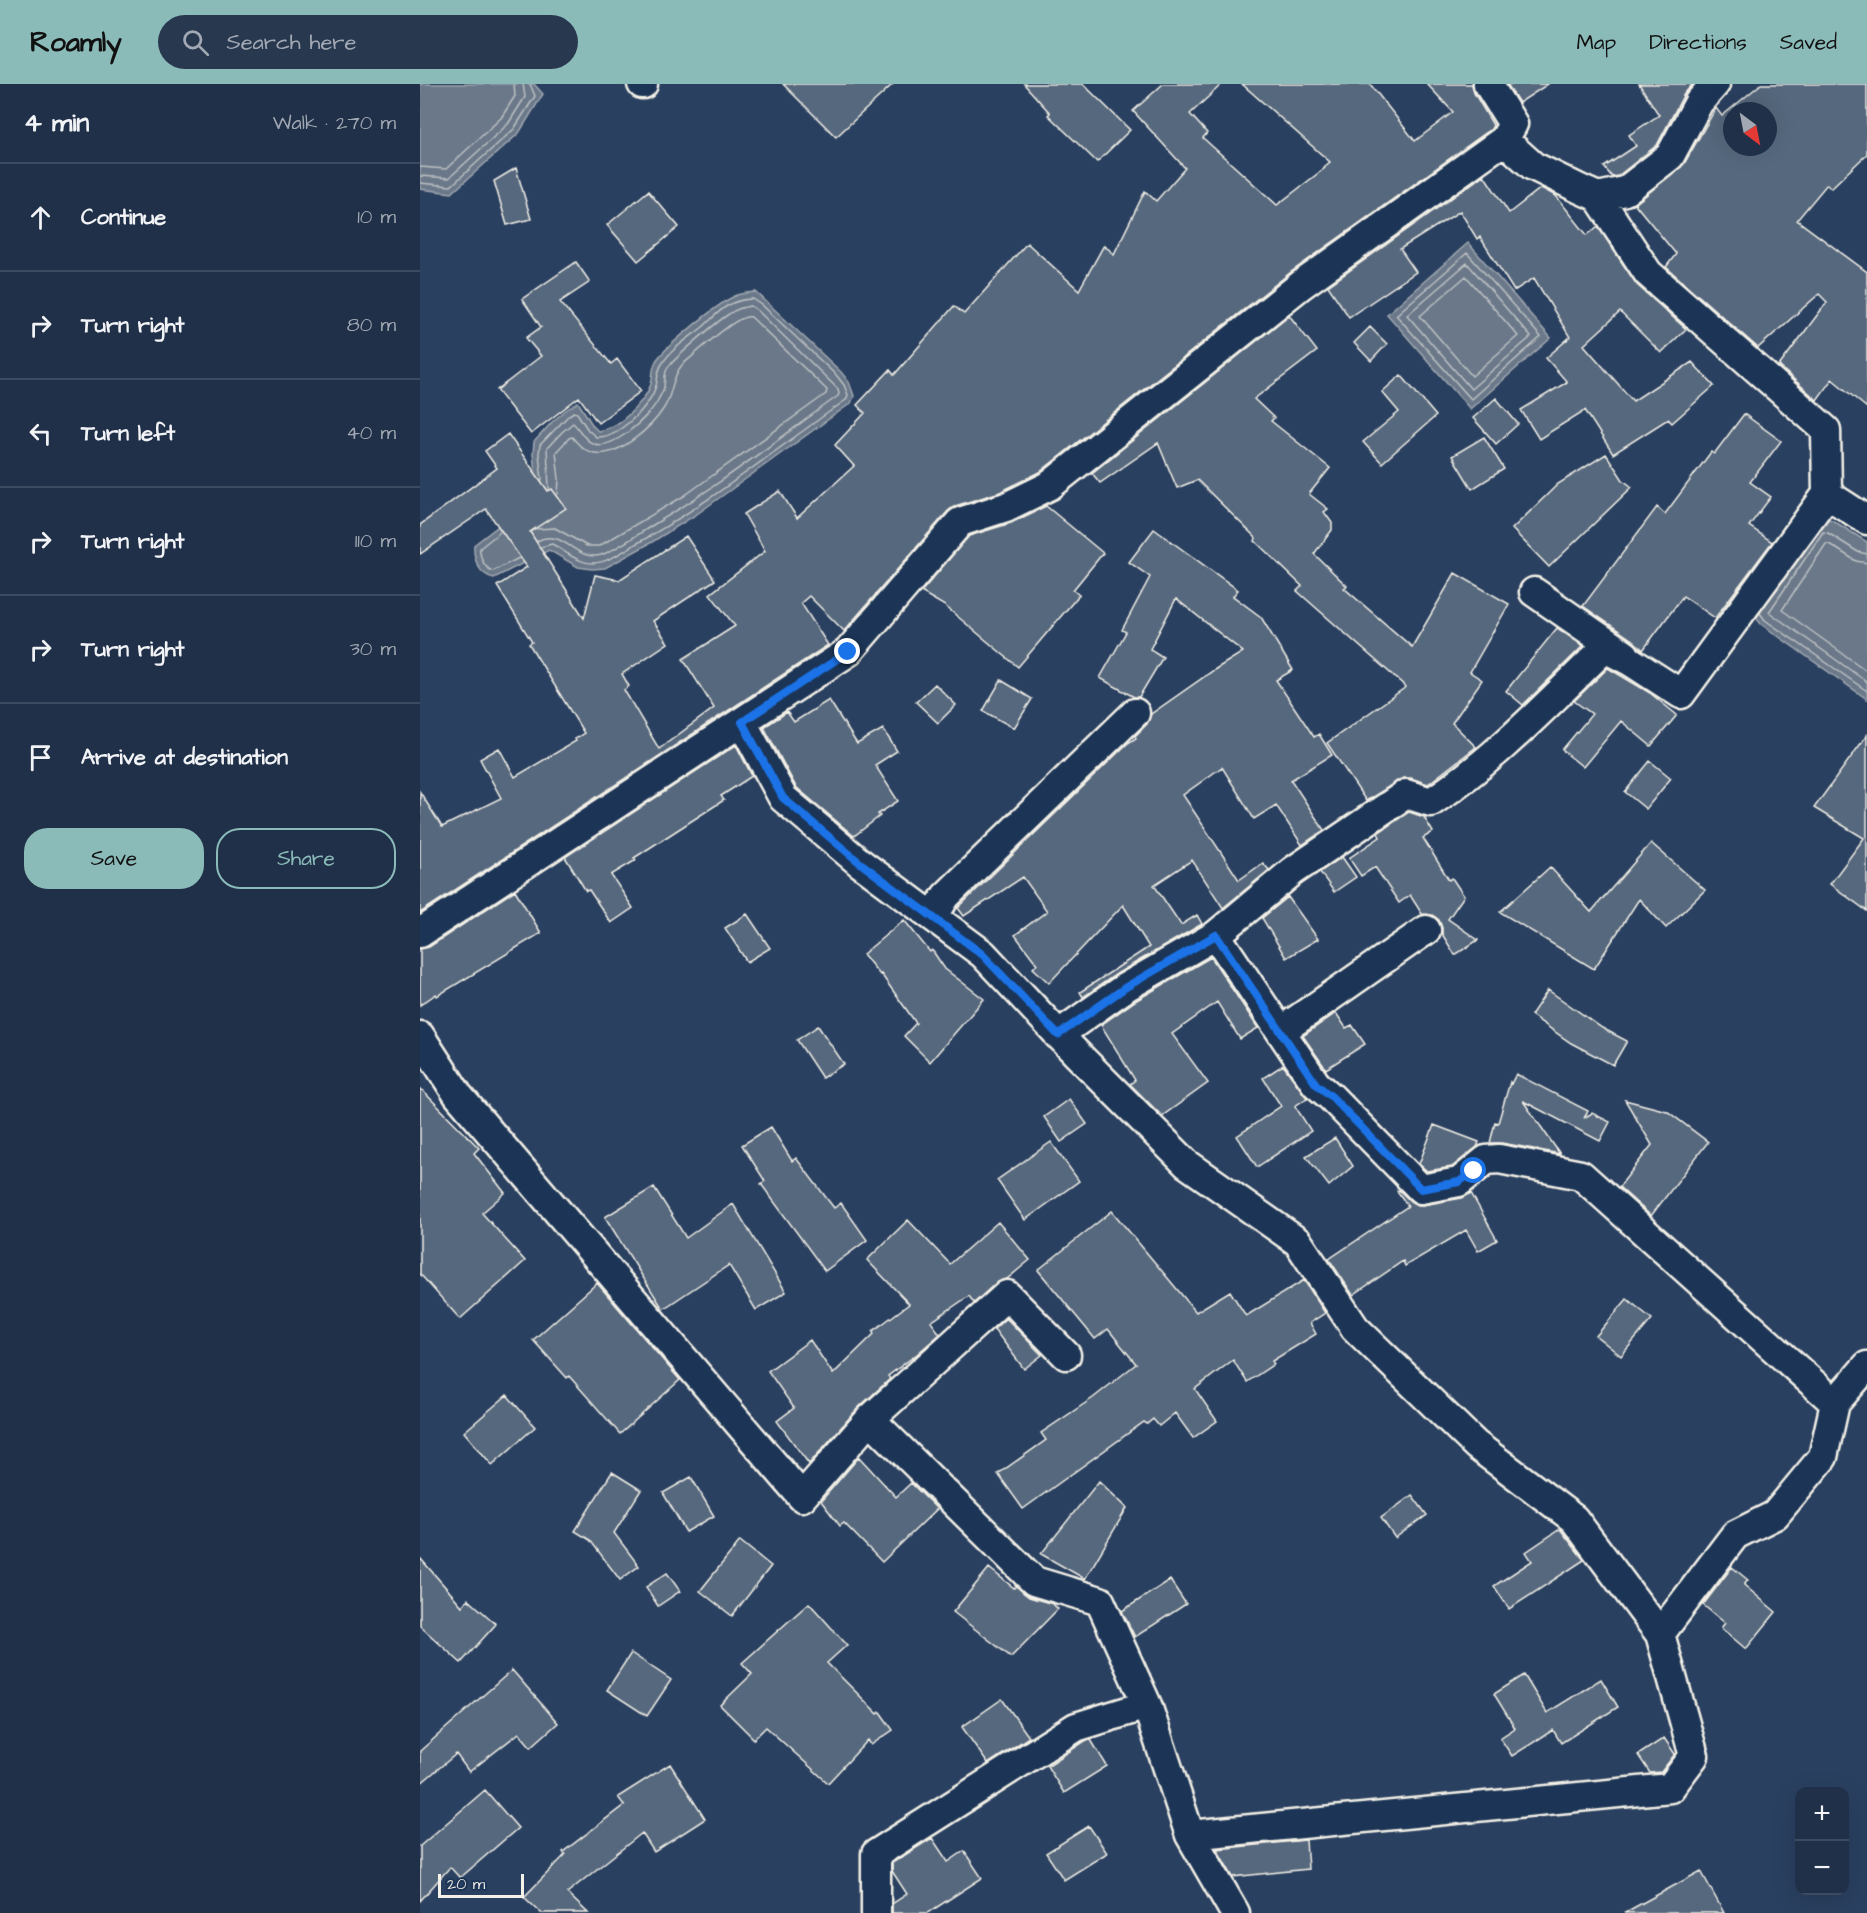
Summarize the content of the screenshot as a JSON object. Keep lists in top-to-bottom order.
{
  "scale_bar": "20 m",
  "north": "bottom right",
  "page": {
    "header": "Roamly",
    "search": "Search here",
    "nav": ["Map", "Directions", "Saved"],
    "heading": ["4 min", "Walk · 270 m"],
    "list": [
      ["Continue", "10 m"],
      ["Turn right", "80 m"],
      ["Turn left", "40 m"],
      ["Turn right", "110 m"],
      ["Turn right", "30 m"],
      "Arrive at destination"
    ],
    "buttons": ["Save", "Share"],
    "map_buttons": ["+", "−"],
    "scale": "20 m"
  }
}
